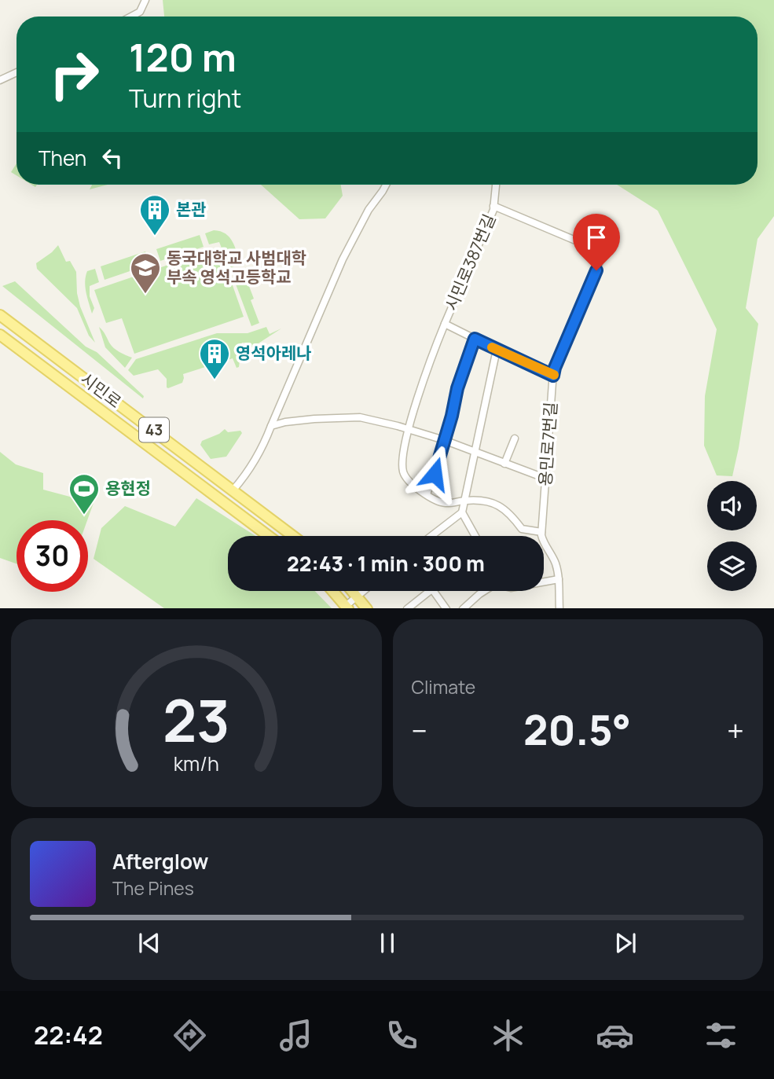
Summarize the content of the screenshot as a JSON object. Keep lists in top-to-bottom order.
{
  "streets": {
    "main road": ["시민로", "43"],
    "street": ["시민로387번길", "용민로7번길"]
  },
  "crossings": [
    ["시민로387번길", "용민로7번길"]
  ],
  "places": {
    "building": ["본관", "영석아레나"],
    "school or university": ["동국대학교 사범대학 부속 영석고등학교"],
    "sports": ["용현정"]
  },
  "page": {
    "turn": ["120 m", "Turn right"],
    "then": "Then",
    "limit": "30",
    "trip": "22:43 · 1 min · 300 m",
    "tile": "Climate",
    "heat": ["−", "20.5°", "+"],
    "song": ["Afterglow", "The Pines"],
    "tabs": "22:42",
    "gauge": ["23", "km/h"]
  }
}
